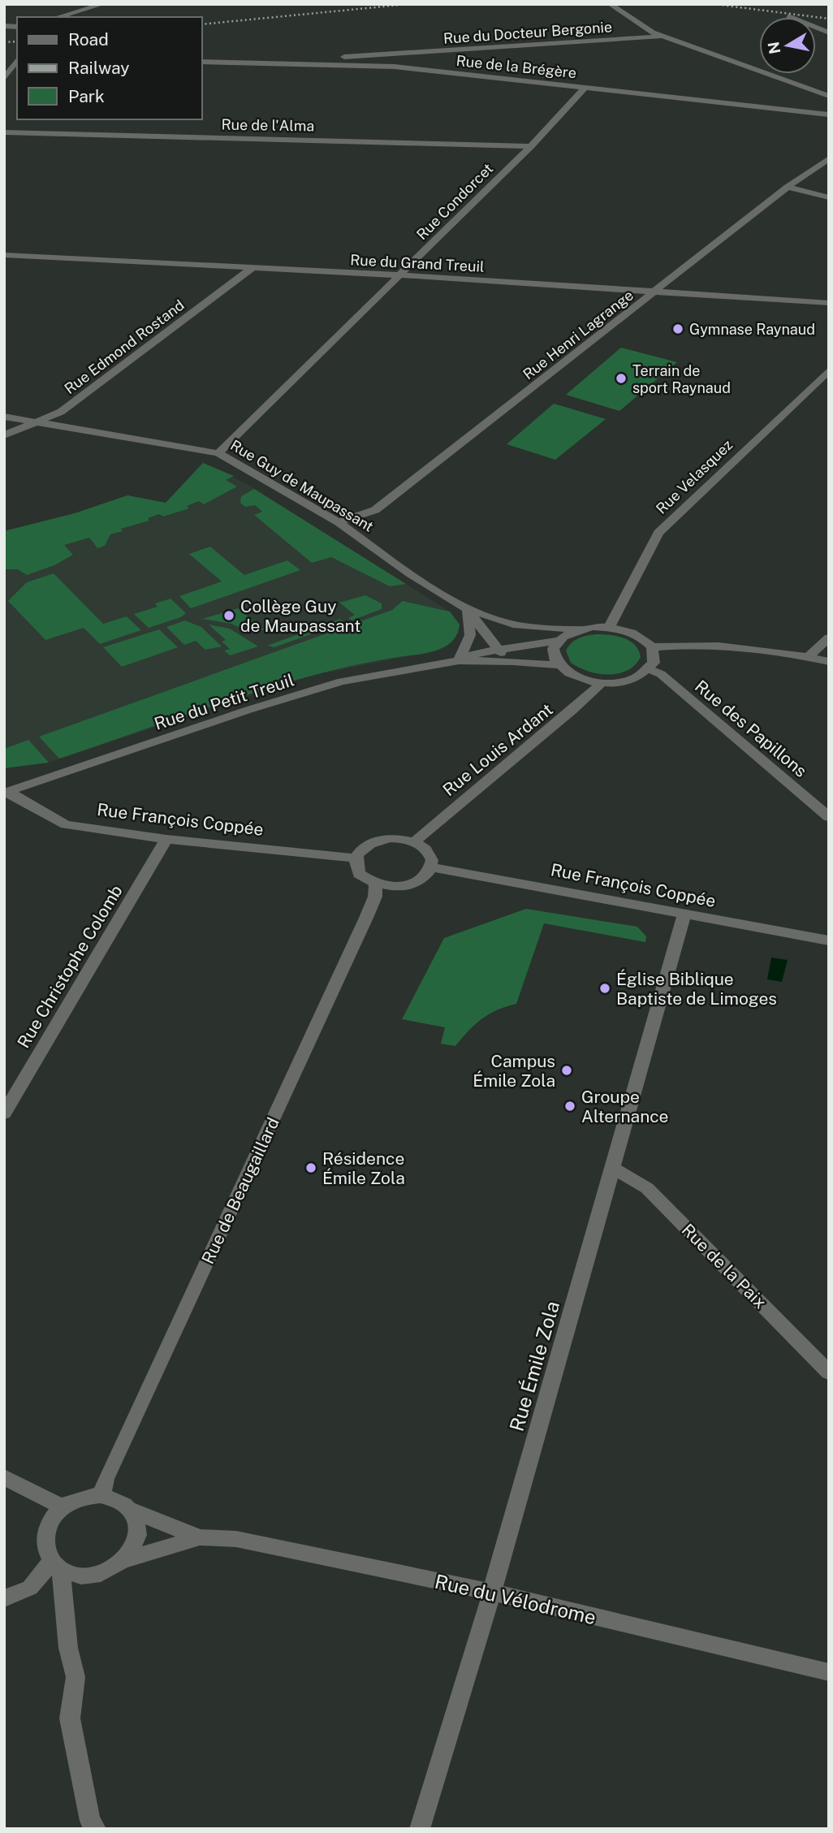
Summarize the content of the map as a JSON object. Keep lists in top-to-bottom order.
{
  "streets": {
    "street": [
      "Rue du Docteur Bergonie",
      "Rue de la Brégère",
      "Rue de l'Alma",
      "Rue Condorcet",
      "Rue du Grand Treuil",
      "Rue Henri Lagrange",
      "Rue Edmond Rostand",
      "Rue Velasquez",
      "Rue Guy de Maupassant",
      "Rue du Petit Treuil",
      "Rue des Papillons",
      "Rue Louis Ardant",
      "Rue François Coppée",
      "Rue Christophe Colomb",
      "Rue de Beaugaillard",
      "Rue de la Paix",
      "Rue Émile Zola",
      "Rue du Vélodrome"
    ]
  },
  "crossings": [
    ["Rue du Docteur Bergonie", "Rue de la Brégère"],
    ["Rue de la Brégère", "Rue Condorcet"],
    ["Rue de l'Alma", "Rue Condorcet"],
    ["Rue Condorcet", "Rue du Grand Treuil"],
    ["Rue Condorcet", "Rue Guy de Maupassant"],
    ["Rue du Grand Treuil", "Rue Henri Lagrange"],
    ["Rue du Grand Treuil", "Rue Edmond Rostand"],
    ["Rue Henri Lagrange", "Rue Guy de Maupassant"],
    ["Rue Edmond Rostand", "Rue Guy de Maupassant"],
    ["Rue Velasquez", "Rue Guy de Maupassant"],
    ["Rue Guy de Maupassant", "Rue du Petit Treuil"],
    ["Rue du Petit Treuil", "Rue François Coppée"],
    ["Rue Louis Ardant", "Rue François Coppée"],
    ["Rue Louis Ardant", "Rue de Beaugaillard"],
    ["Rue François Coppée", "Rue Christophe Colomb"],
    ["Rue François Coppée", "Rue de Beaugaillard"],
    ["Rue François Coppée", "Rue Émile Zola"],
    ["Rue de Beaugaillard", "Rue du Vélodrome"],
    ["Rue de la Paix", "Rue Émile Zola"],
    ["Rue Émile Zola", "Rue du Vélodrome"]
  ],
  "places": [
    "Gymnase Raynaud",
    "Terrain de sport Raynaud",
    "Collège Guy de Maupassant",
    "Église Biblique Baptiste de Limoges",
    "Campus Émile Zola",
    "Groupe Alternance",
    "Résidence Émile Zola"
  ],
  "legend": ["Road", "Railway", "Park"],
  "north": "left"
}
